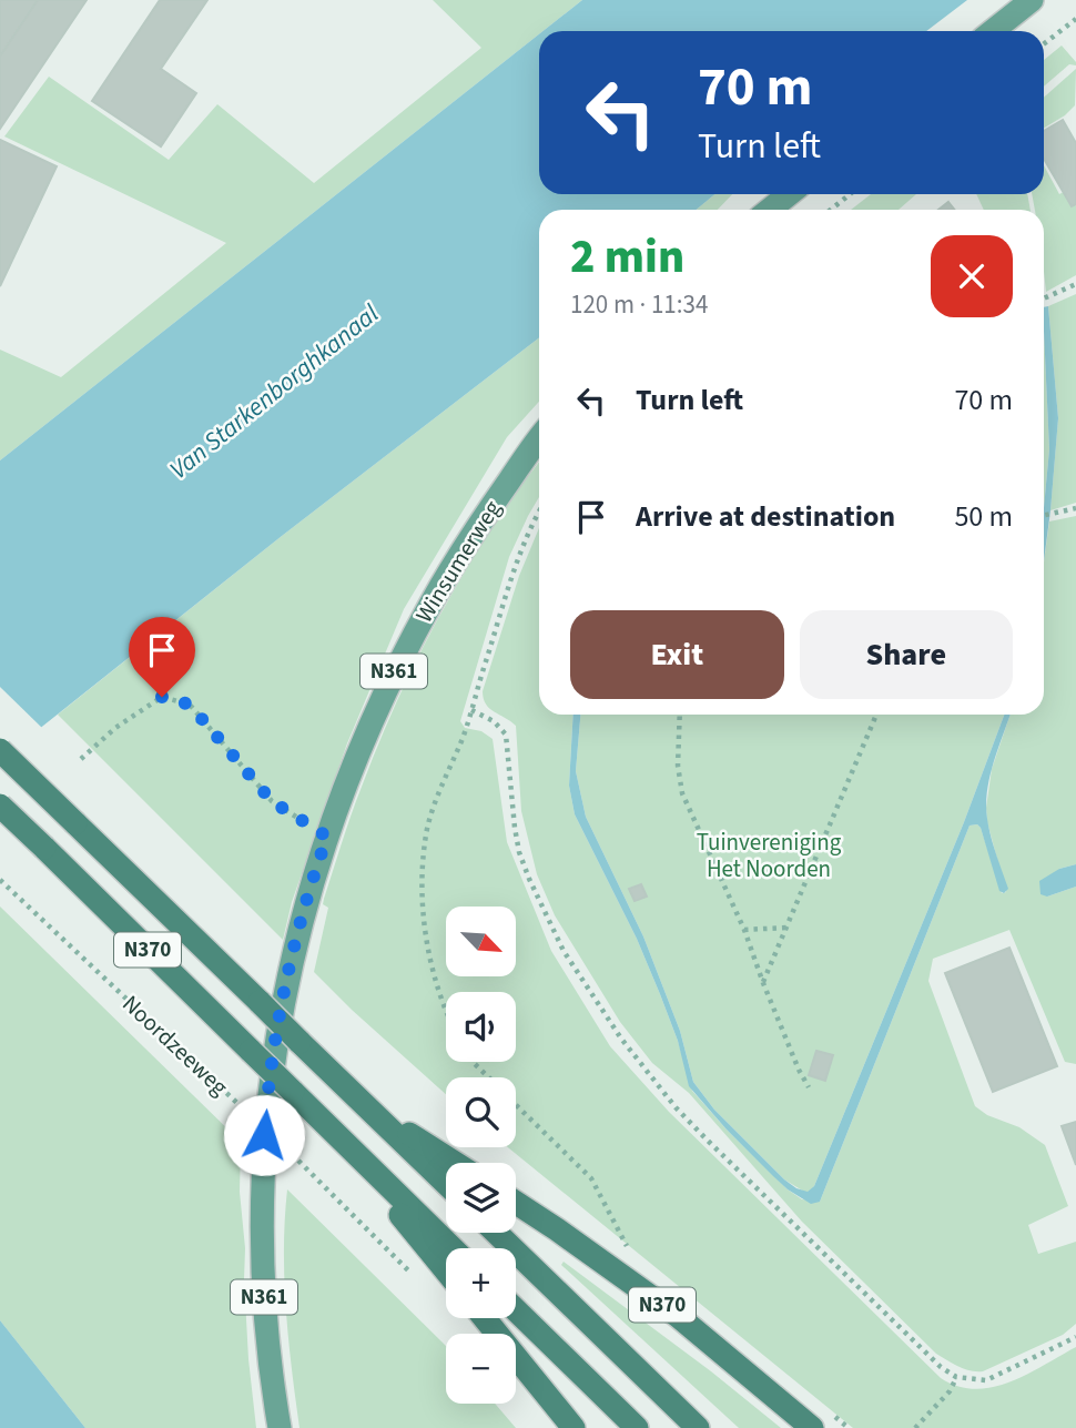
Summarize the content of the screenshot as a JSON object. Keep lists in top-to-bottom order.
{
  "streets": {
    "highway": ["N370", "Noordzeeweg"],
    "main road": ["Winsumerweg", "N361"]
  },
  "crossings": [
    ["N370", "Noordzeeweg"]
  ],
  "water": ["Van Starkenborghkanaal"],
  "parks": ["Tuinvereniging Het Noorden"],
  "north": "bottom right",
  "page": {
    "turn": ["70 m", "Turn left"],
    "heading": ["2 min", "120 m · 11:34"],
    "list": [
      {
        "name": "Turn left",
        "value": "70 m"
      },
      {
        "name": "Arrive at destination",
        "value": "50 m"
      }
    ],
    "buttons": ["Exit", "Share"],
    "map_buttons": ["+", "−"]
  }
}
